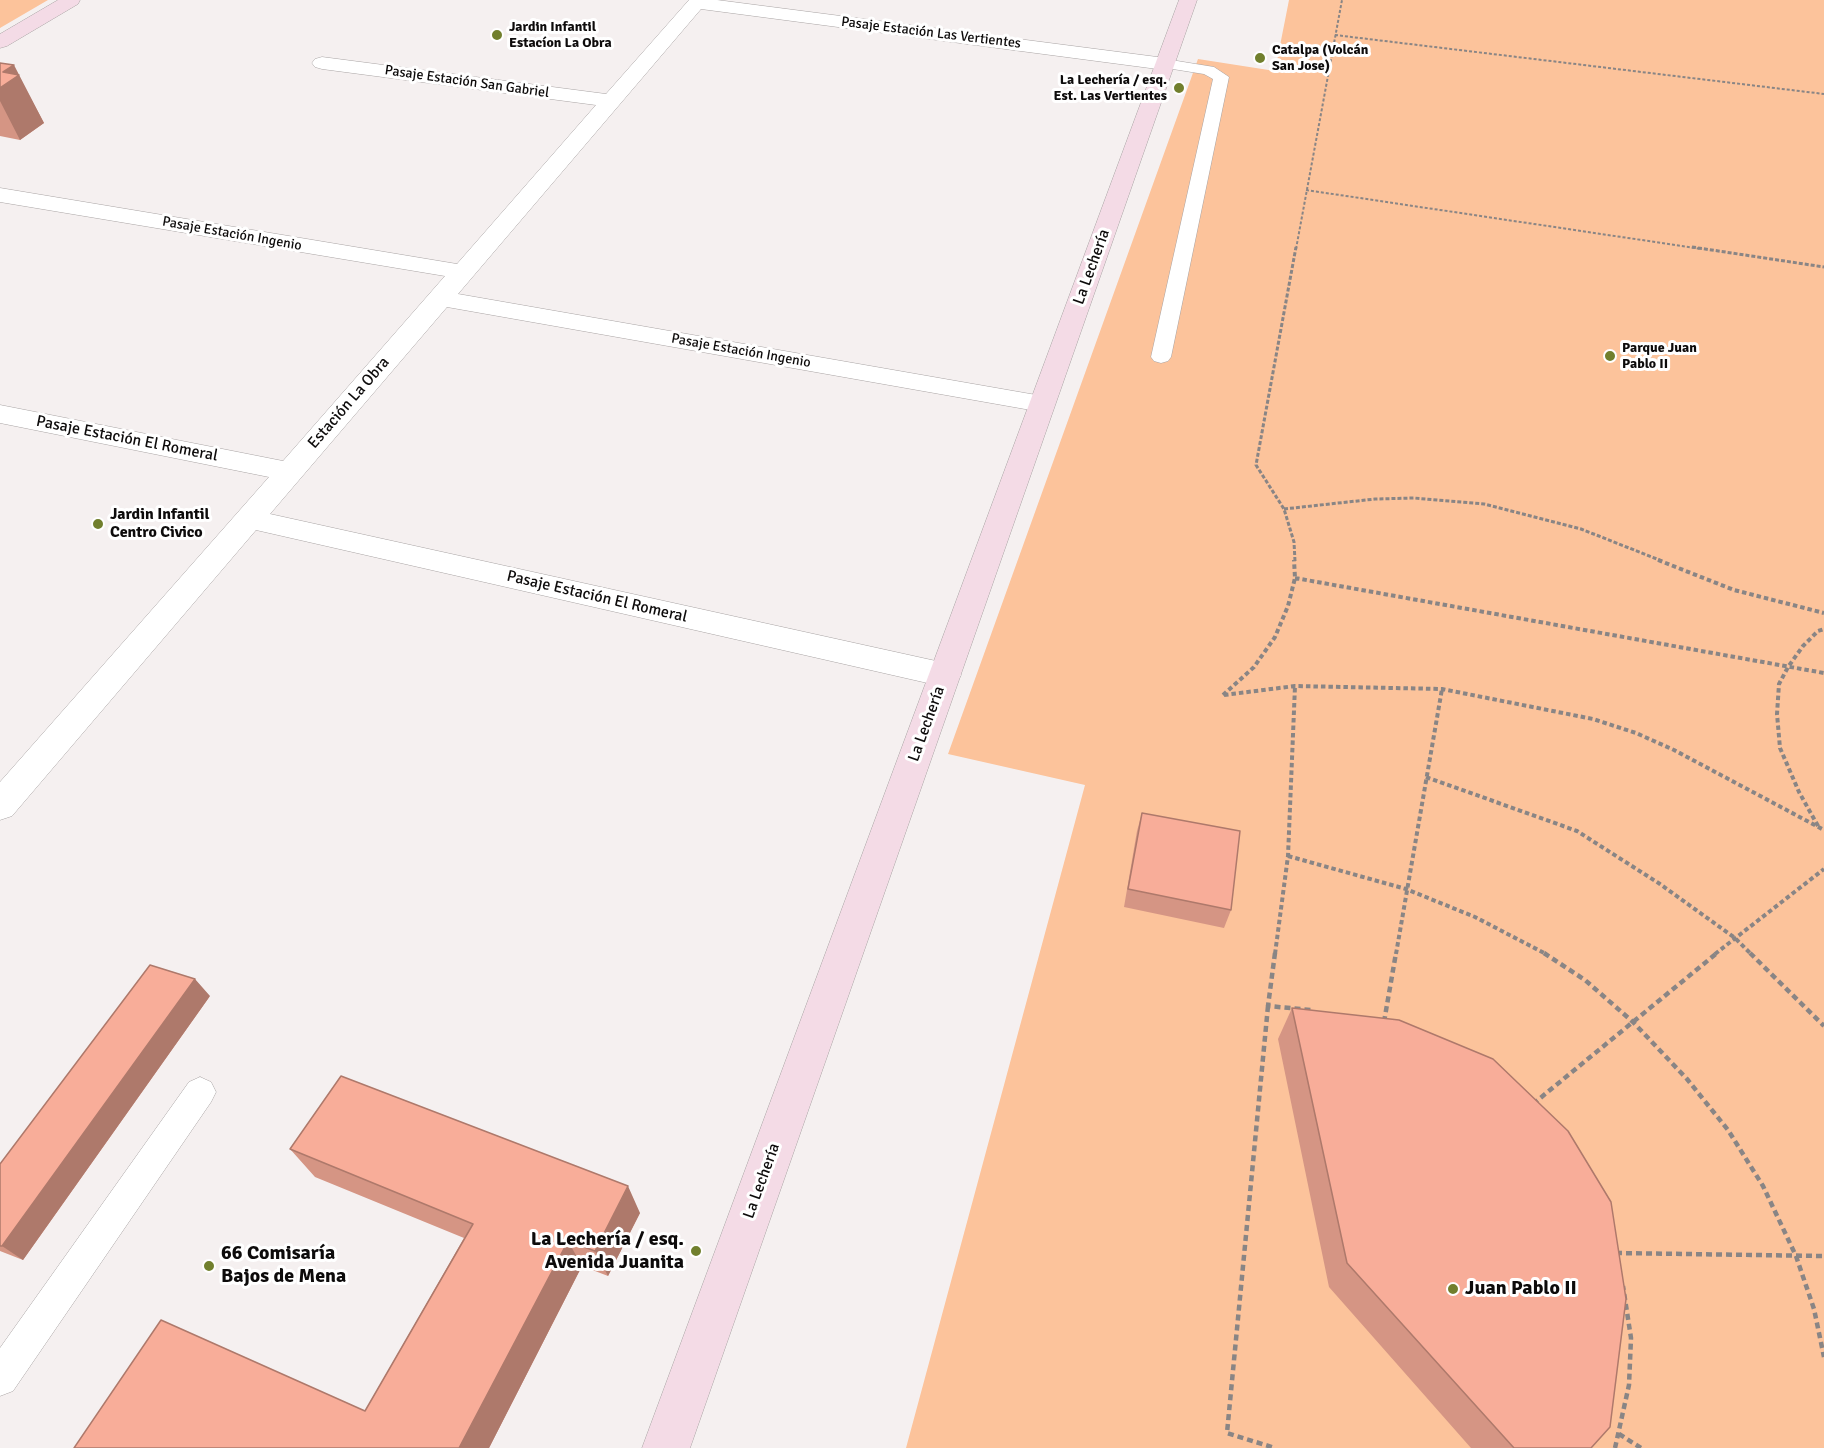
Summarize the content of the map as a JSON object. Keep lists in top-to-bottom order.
{
  "streets": {
    "street": [
      "Pasaje Estación Las Vertientes",
      "Pasaje Estación San Gabriel",
      "Pasaje Estación Ingenio",
      "La Lechería",
      "Estación La Obra",
      "Pasaje Estación El Romeral"
    ]
  },
  "crossings": [
    ["Pasaje Estación Las Vertientes", "La Lechería"],
    ["Pasaje Estación Las Vertientes", "Estación La Obra"],
    ["Pasaje Estación San Gabriel", "Estación La Obra"],
    ["Pasaje Estación Ingenio", "La Lechería"],
    ["Pasaje Estación Ingenio", "Estación La Obra"],
    ["La Lechería", "Pasaje Estación El Romeral"],
    ["Estación La Obra", "Pasaje Estación El Romeral"]
  ],
  "places": [
    "Jardin Infantil Estacíon La Obra",
    "Catalpa (Volcán San Jose)",
    "La Lechería / esq. Est. Las Vertientes",
    "Parque Juan Pablo II",
    "Jardin Infantil Centro Civico",
    "La Lechería / esq. Avenida Juanita",
    "66 Comisaría Bajos de Mena",
    "Juan Pablo II"
  ]
}
